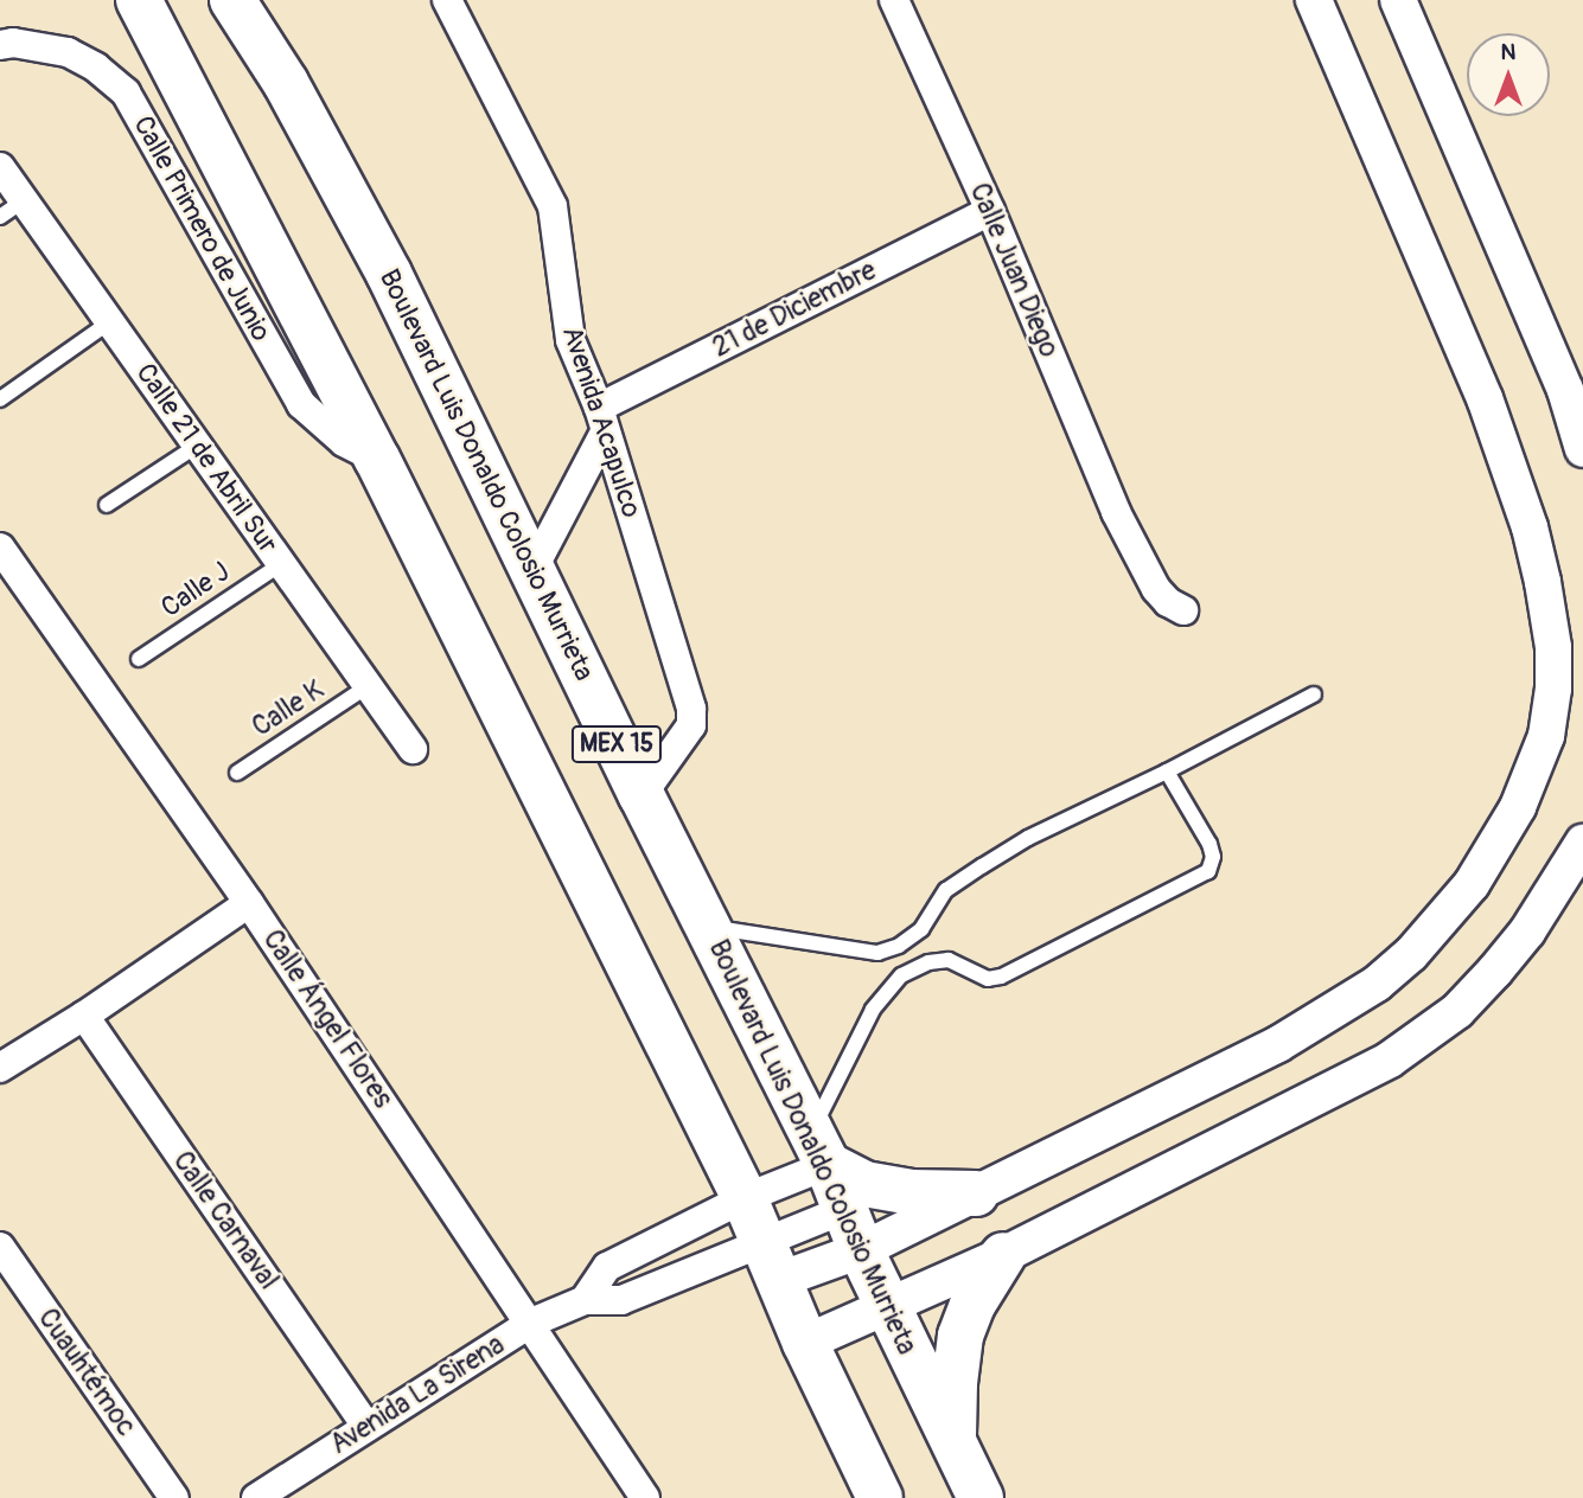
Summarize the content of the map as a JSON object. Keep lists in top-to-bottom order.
{
  "streets": {
    "highway": ["Boulevard Luis Donaldo Colosio Murrieta", "MEX 15"],
    "street": [
      "Calle Primero de Junio",
      "Calle Juan Diego",
      "21 de Diciembre",
      "Avenida Acapulco",
      "Calle 21 de Abril Sur",
      "Calle Ángel Flores",
      "Calle Carnaval",
      "Cuauhtémoc",
      "Avenida La Sirena"
    ],
    "lane": ["Calle J", "Calle K"]
  },
  "crossings": [
    ["Calle Primero de Junio", "MEX 15"],
    ["Calle Juan Diego", "21 de Diciembre"],
    ["21 de Diciembre", "Avenida Acapulco"],
    ["Avenida Acapulco", "Boulevard Luis Donaldo Colosio Murrieta"],
    ["Calle 21 de Abril Sur", "Calle J"],
    ["Calle 21 de Abril Sur", "Calle K"],
    ["Boulevard Luis Donaldo Colosio Murrieta", "Avenida La Sirena"],
    ["MEX 15", "Avenida La Sirena"],
    ["Calle Ángel Flores", "Avenida La Sirena"],
    ["Calle Carnaval", "Avenida La Sirena"]
  ],
  "north": "top"
}
